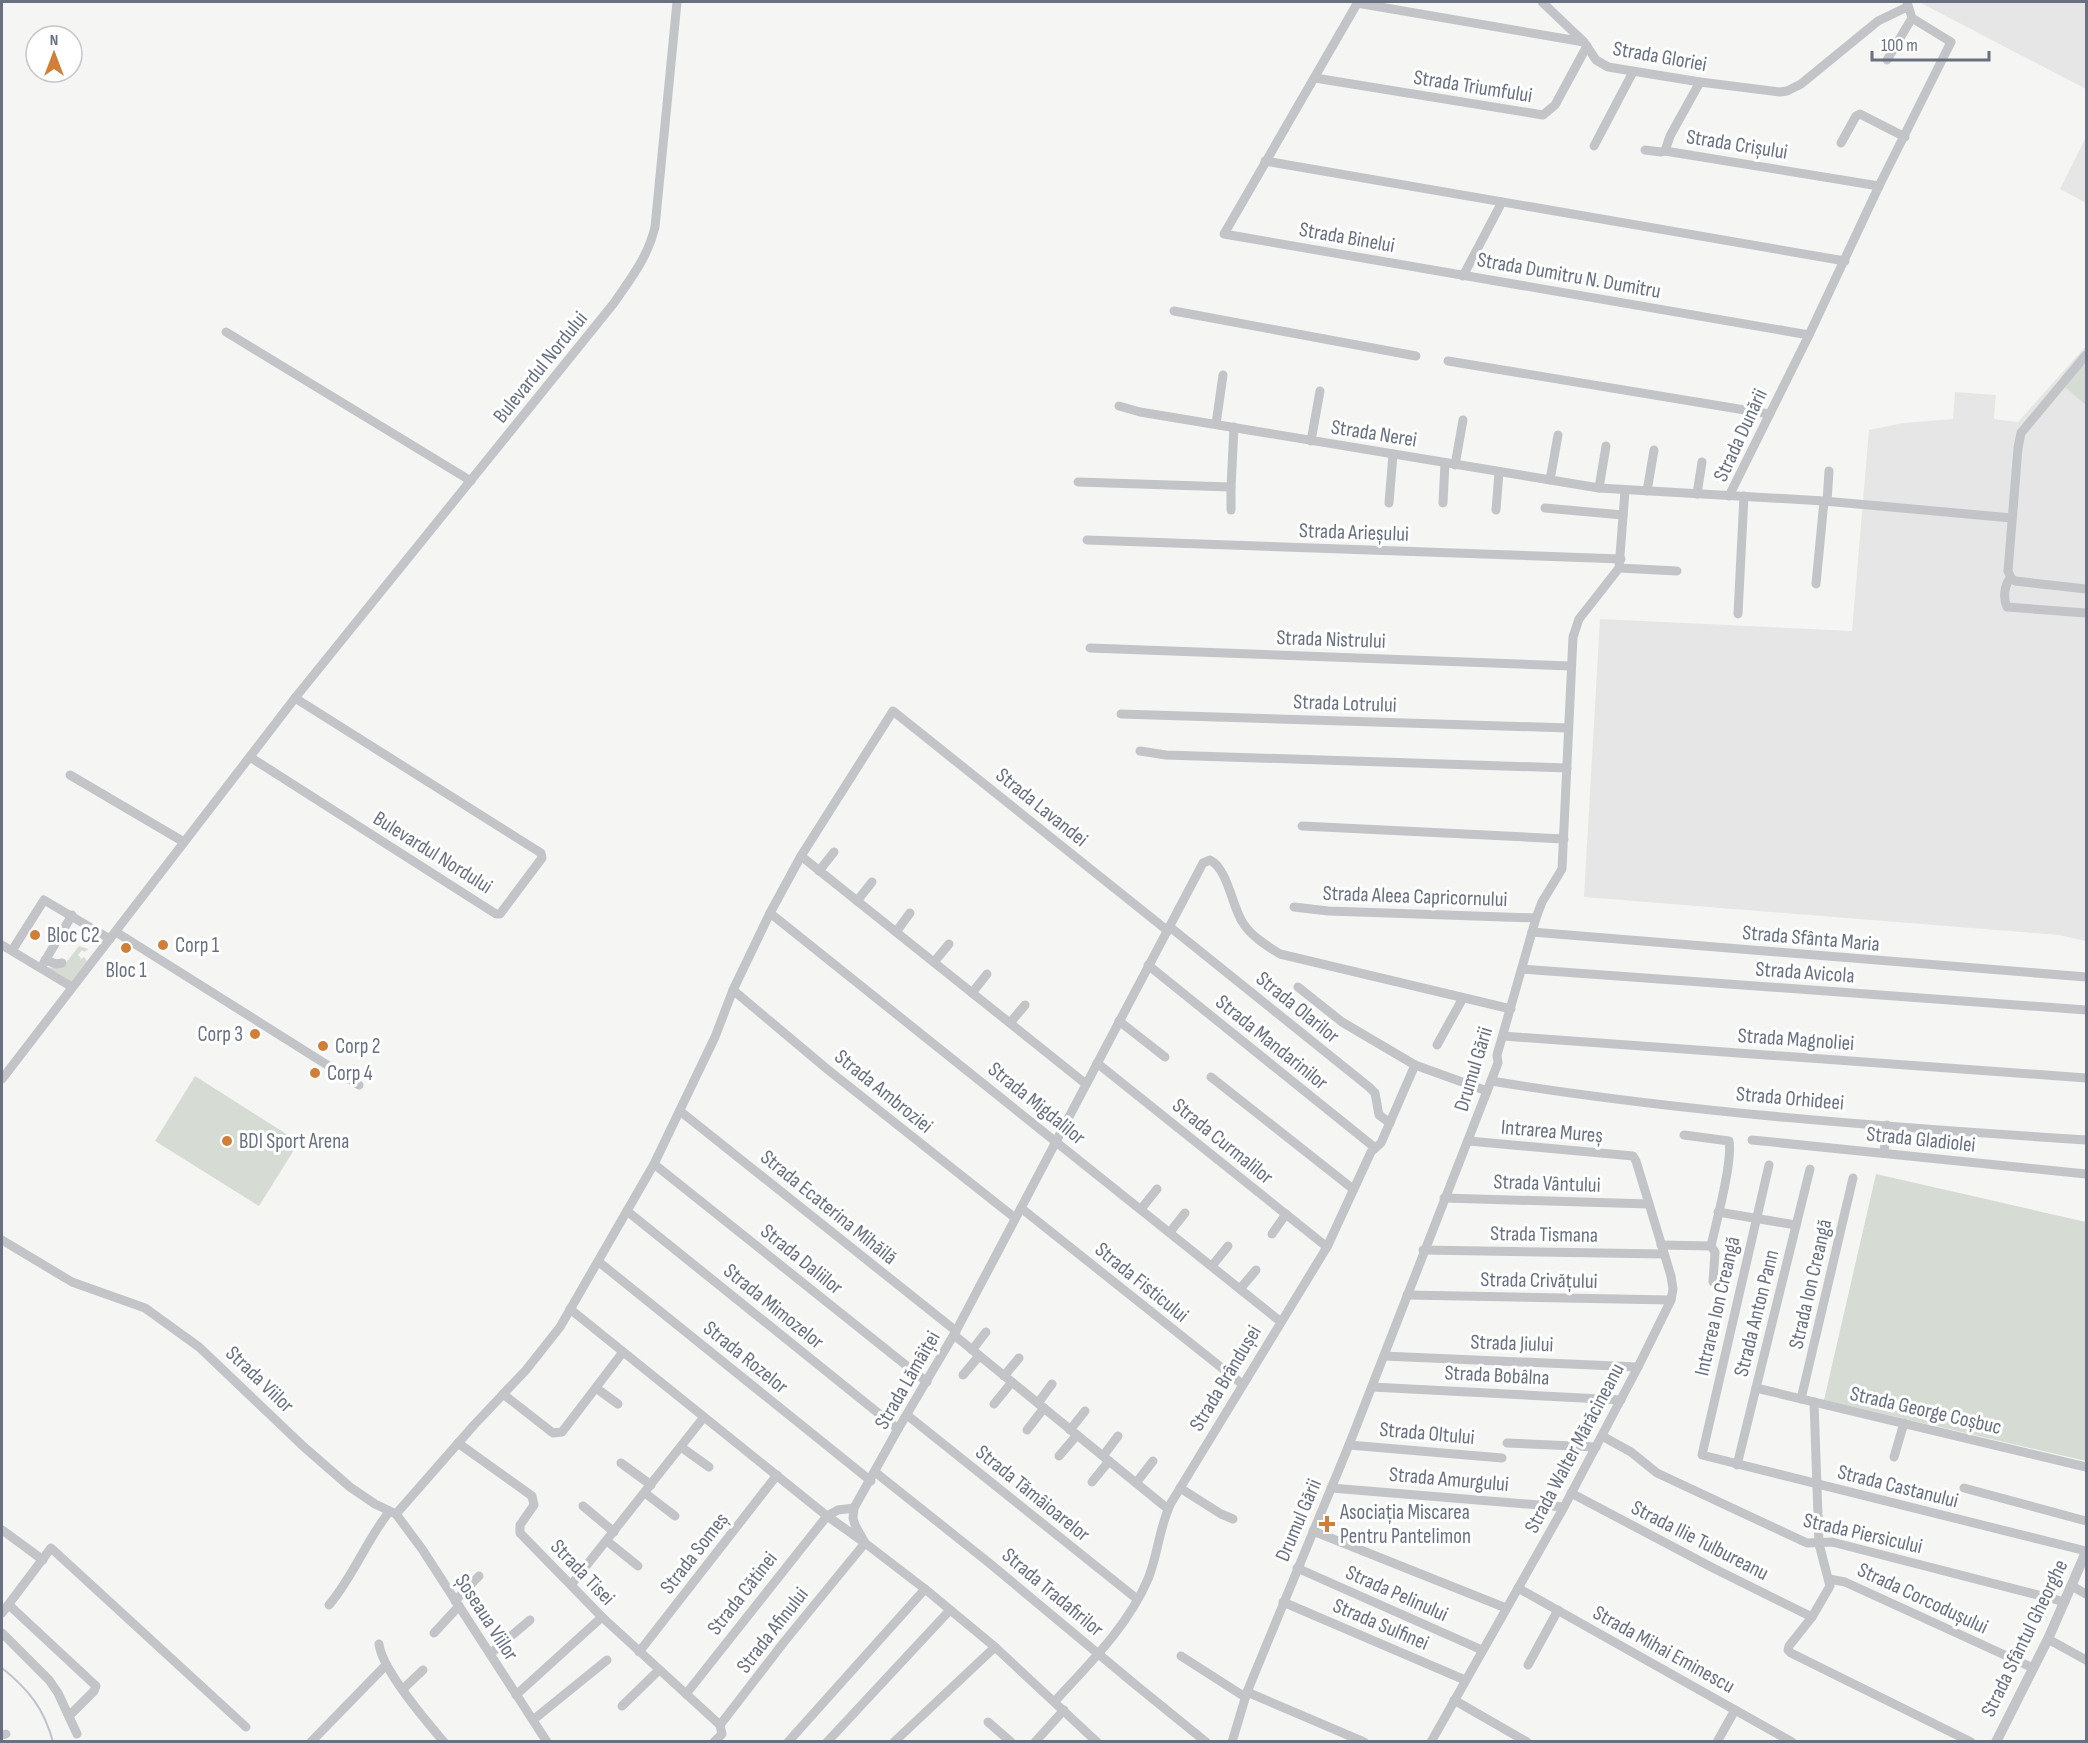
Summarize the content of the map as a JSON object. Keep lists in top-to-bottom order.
{
  "streets": {
    "street": [
      "Strada Gloriei",
      "Strada Triumfului",
      "Strada Crișului",
      "Strada Binelui",
      "Strada Dumitru N. Dumitru",
      "Bulevardul Nordului",
      "Strada Nerei",
      "Strada Dunării",
      "Strada Arieșului",
      "Strada Nistrului",
      "Strada Lotrului",
      "Strada Lavandei",
      "Strada Aleea Capricornului",
      "Strada Sfânta Maria",
      "Strada Avicola",
      "Strada Olarilor",
      "Strada Magnoliei",
      "Strada Mandarinilor",
      "Drumul Gării",
      "Strada Ambroziei",
      "Strada Orhideei",
      "Strada Migdalilor",
      "Intrarea Mureș",
      "Strada Gladiolei",
      "Strada Curmalilor",
      "Strada Vântului",
      "Strada Ecaterina Mihăilă",
      "Strada Tismana",
      "Strada Daliilor",
      "Strada Crivățului",
      "Strada Fisticului",
      "Strada Ion Creangă",
      "Strada Mimozelor",
      "Intrarea Ion Creangă",
      "Strada Anton Pann",
      "Strada Jiului",
      "Strada Rozelor",
      "Strada Bobâlna",
      "Strada Brândușei",
      "Strada Viilor",
      "Strada Lămâiței",
      "Strada George Coșbuc",
      "Strada Oltului",
      "Strada Walter Mărăcineanu",
      "Strada Amurgului",
      "Strada Castanului",
      "Strada Tămâioarelor",
      "Strada Piersicului",
      "Strada Ilie Tulbureanu",
      "Strada Someș",
      "Strada Tisei",
      "Strada Tradafirilor",
      "Strada Cătinei",
      "Strada Pelinului",
      "Strada Corcodușului",
      "Șoseaua Viilor",
      "Strada Sulfinei",
      "Strada Afinului",
      "Strada Sfântul Gheorghe",
      "Strada Mihai Eminescu"
    ]
  },
  "crossings": [
    ["Strada Gloriei", "Strada Triumfului"],
    ["Strada Gloriei", "Strada Crișului"],
    ["Strada Crișului", "Strada Dunării"],
    ["Strada Binelui", "Strada Dumitru N. Dumitru"],
    ["Strada Dumitru N. Dumitru", "Strada Dunării"],
    ["Strada Arieșului", "Drumul Gării"],
    ["Strada Nistrului", "Drumul Gării"],
    ["Strada Lotrului", "Drumul Gării"],
    ["Strada Lavandei", "Strada Olarilor"],
    ["Strada Lavandei", "Strada Lămâiței"],
    ["Strada Aleea Capricornului", "Drumul Gării"],
    ["Strada Sfânta Maria", "Drumul Gării"],
    ["Strada Avicola", "Drumul Gării"],
    ["Strada Olarilor", "Strada Brândușei"],
    ["Strada Olarilor", "Strada Lămâiței"],
    ["Strada Magnoliei", "Drumul Gării"],
    ["Strada Mandarinilor", "Strada Brândușei"],
    ["Strada Mandarinilor", "Strada Lămâiței"],
    ["Drumul Gării", "Strada Orhideei"],
    ["Drumul Gării", "Intrarea Mureș"],
    ["Drumul Gării", "Strada Vântului"],
    ["Drumul Gării", "Strada Tismana"],
    ["Drumul Gării", "Strada Crivățului"],
    ["Drumul Gării", "Strada Jiului"],
    ["Drumul Gării", "Strada Bobâlna"],
    ["Drumul Gării", "Strada Oltului"],
    ["Drumul Gării", "Strada Amurgului"],
    ["Drumul Gării", "Strada Pelinului"],
    ["Drumul Gării", "Strada Sulfinei"],
    ["Strada Ambroziei", "Strada Lămâiței"],
    ["Strada Migdalilor", "Strada Brândușei"],
    ["Strada Migdalilor", "Strada Lămâiței"],
    ["Intrarea Mureș", "Strada Vântului"],
    ["Strada Curmalilor", "Strada Brândușei"],
    ["Strada Curmalilor", "Strada Lămâiței"],
    ["Strada Ecaterina Mihăilă", "Strada Brândușei"],
    ["Strada Ecaterina Mihăilă", "Strada Lămâiței"],
    ["Strada Daliilor", "Strada Lămâiței"],
    ["Strada Crivățului", "Strada Walter Mărăcineanu"],
    ["Strada Fisticului", "Strada Brândușei"],
    ["Strada Fisticului", "Strada Lămâiței"],
    ["Strada Ion Creangă", "Strada George Coșbuc"],
    ["Strada Mimozelor", "Strada Lămâiței"],
    ["Intrarea Ion Creangă", "Strada Castanului"],
    ["Strada Anton Pann", "Strada George Coșbuc"],
    ["Strada Anton Pann", "Strada Castanului"],
    ["Strada Jiului", "Strada Walter Mărăcineanu"],
    ["Strada Rozelor", "Strada Lămâiței"],
    ["Strada Rozelor", "Strada Tradafirilor"],
    ["Strada Bobâlna", "Strada Walter Mărăcineanu"],
    ["Strada Brândușei", "Strada Tămâioarelor"],
    ["Strada Brândușei", "Strada Tradafirilor"],
    ["Strada Viilor", "Șoseaua Viilor"],
    ["Strada Lămâiței", "Strada Tămâioarelor"],
    ["Strada Lămâiței", "Strada Tradafirilor"],
    ["Strada Walter Mărăcineanu", "Strada Amurgului"],
    ["Strada Walter Mărăcineanu", "Strada Piersicului"],
    ["Strada Walter Mărăcineanu", "Strada Ilie Tulbureanu"],
    ["Strada Walter Mărăcineanu", "Strada Pelinului"],
    ["Strada Walter Mărăcineanu", "Strada Sulfinei"],
    ["Strada Walter Mărăcineanu", "Strada Mihai Eminescu"],
    ["Strada Castanului", "Strada Sfântul Gheorghe"],
    ["Strada Piersicului", "Strada Sfântul Gheorghe"],
    ["Strada Someș", "Strada Tisei"],
    ["Strada Tisei", "Strada Cătinei"],
    ["Strada Tisei", "Strada Afinului"],
    ["Strada Corcodușului", "Strada Sfântul Gheorghe"]
  ],
  "places": {
    "other": [
      "Bloc C2",
      "Corp 1",
      "Bloc 1",
      "Corp 3",
      "Corp 2",
      "Corp 4",
      "BDI Sport Arena"
    ],
    "health": ["Asociația Miscarea Pentru Pantelimon"]
  },
  "scale_bar": "100 m",
  "north": "top"
}
